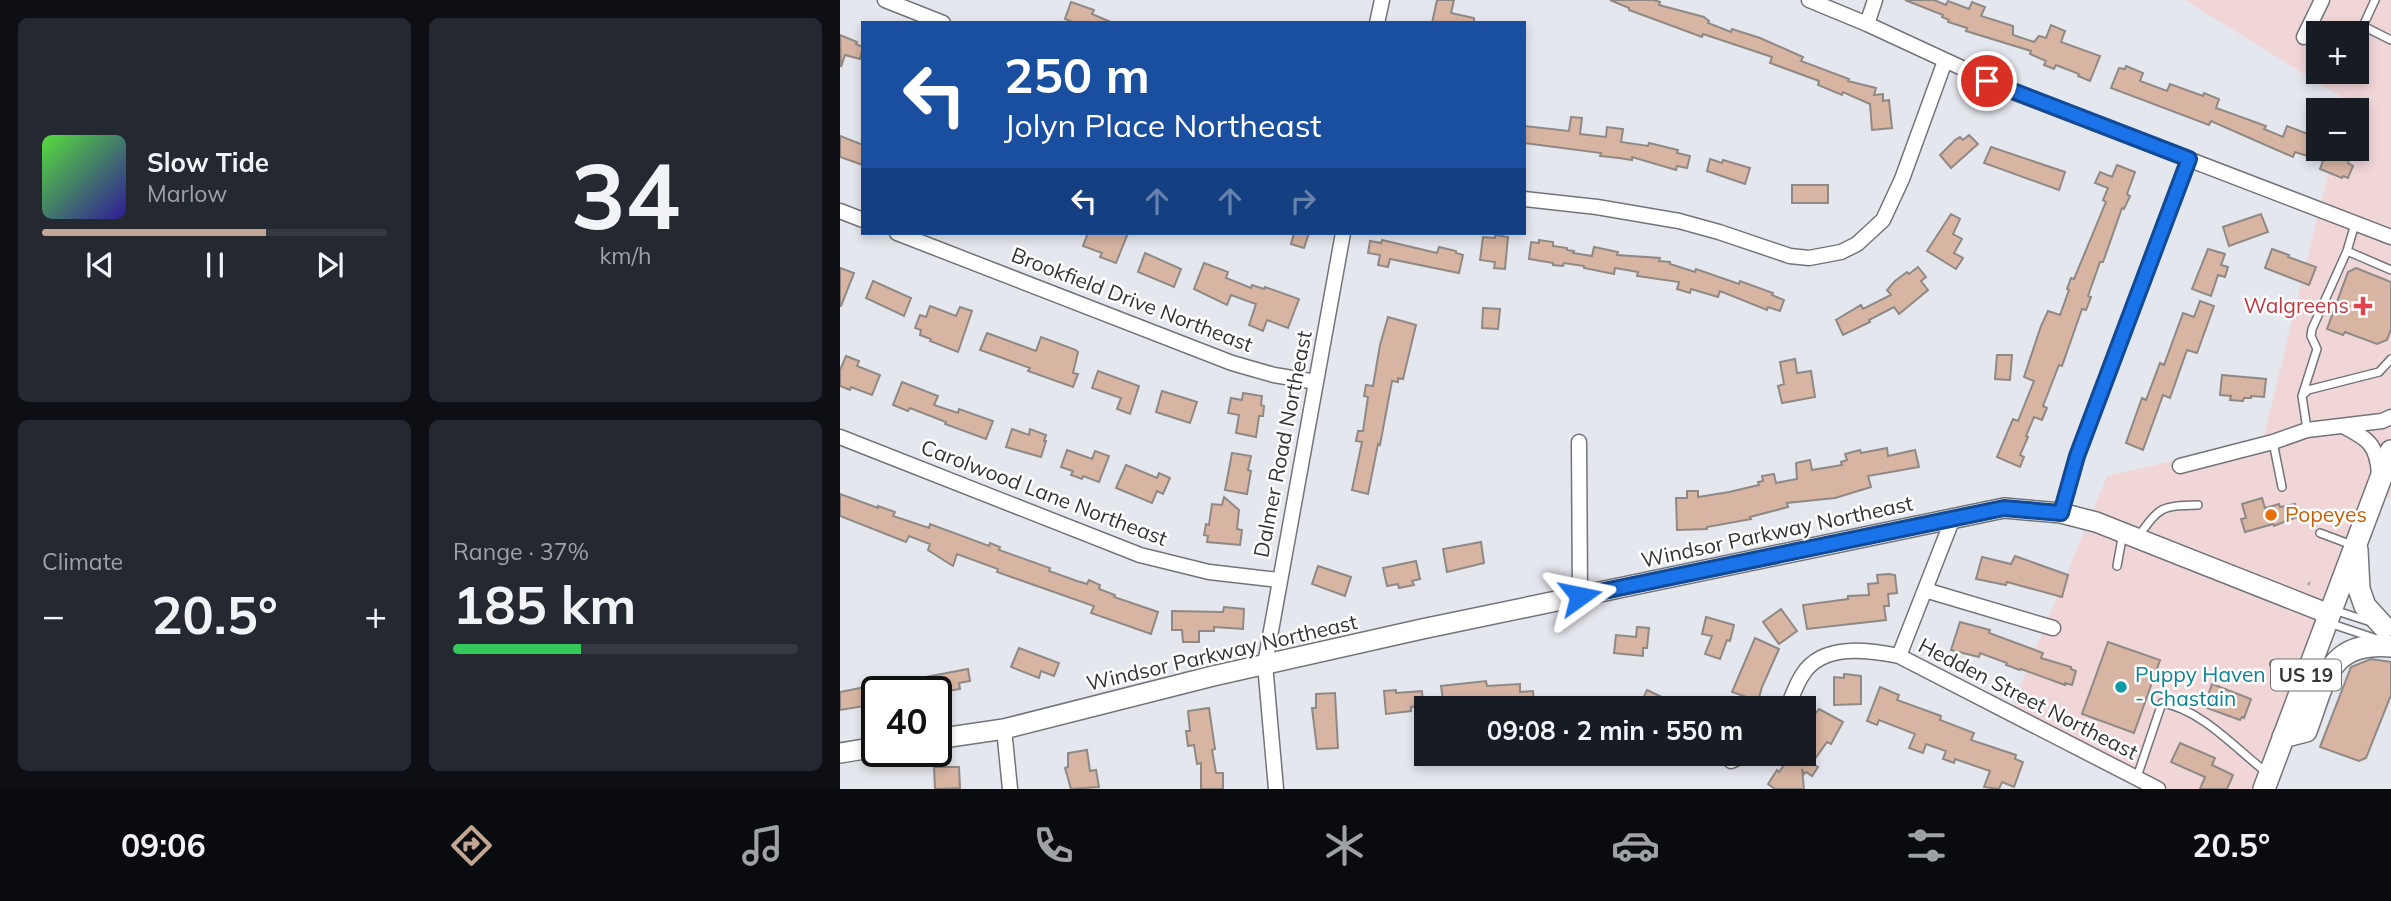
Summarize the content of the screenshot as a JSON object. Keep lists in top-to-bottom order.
{
  "streets": {
    "main road": ["US 19"],
    "street": [
      "Brookfield Drive Northeast",
      "Dalmer Road Northeast",
      "Carolwood Lane Northeast",
      "Windsor Parkway Northeast",
      "Hedden Street Northeast"
    ]
  },
  "crossings": [
    ["Brookfield Drive Northeast", "Dalmer Road Northeast"],
    ["Dalmer Road Northeast", "Carolwood Lane Northeast"],
    ["Dalmer Road Northeast", "Windsor Parkway Northeast"],
    ["Windsor Parkway Northeast", "US 19"],
    ["Windsor Parkway Northeast", "Hedden Street Northeast"]
  ],
  "places": {
    "health": ["Walgreens"],
    "other": ["Popeyes", "Puppy Haven - Chastain"]
  },
  "page": {
    "tile": [
      ["34", "km/h"],
      "Climate",
      ["Range · 37%", "185 km"]
    ],
    "map_buttons": ["+", "−"],
    "turn": ["250 m", "Jolyn Place Northeast"],
    "song": ["Slow Tide", "Marlow"],
    "heat": ["−", "20.5°", "+"],
    "limit": "40",
    "trip": "09:08 · 2 min · 550 m",
    "tabs": ["09:06", "20.5°"]
  }
}
